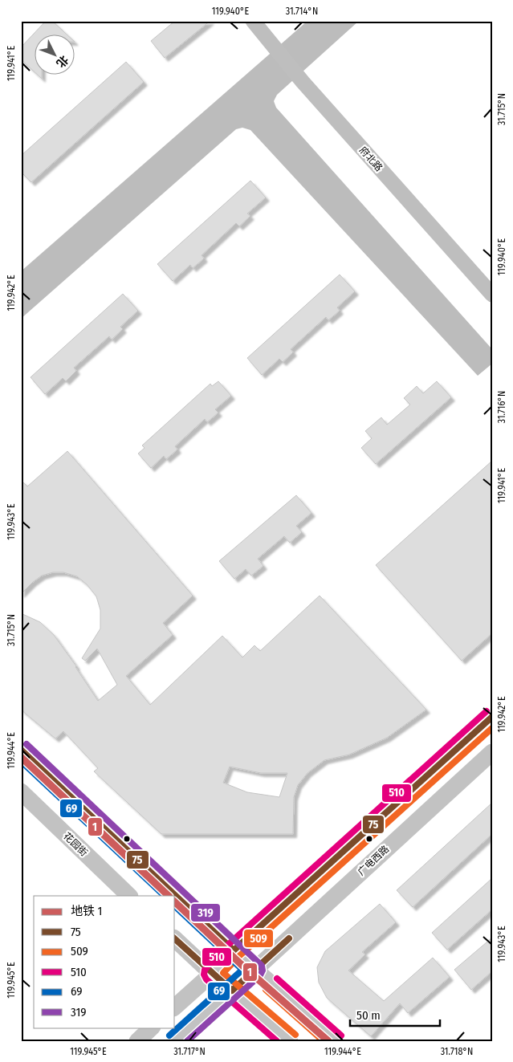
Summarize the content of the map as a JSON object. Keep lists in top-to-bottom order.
{
  "streets": {
    "main road": ["花园街", "广电西路"],
    "street": ["府北路"]
  },
  "lines": [
    "transit line 510",
    "transit line 75",
    "transit line 509",
    "transit line 319",
    "metro line 1",
    "transit line 69"
  ],
  "legend": [
    "地铁 1",
    "75",
    "509",
    "510",
    "69",
    "319"
  ],
  "scale_bar": "50 m",
  "north": "bottom right",
  "coordinates": [
    "119.940°E",
    "31.714°N",
    "119.941°E",
    "31.715°N",
    "119.942°E",
    "31.716°N",
    "119.943°E",
    "119.944°E",
    "119.945°E",
    "31.717°N",
    "31.718°N"
  ]
}
